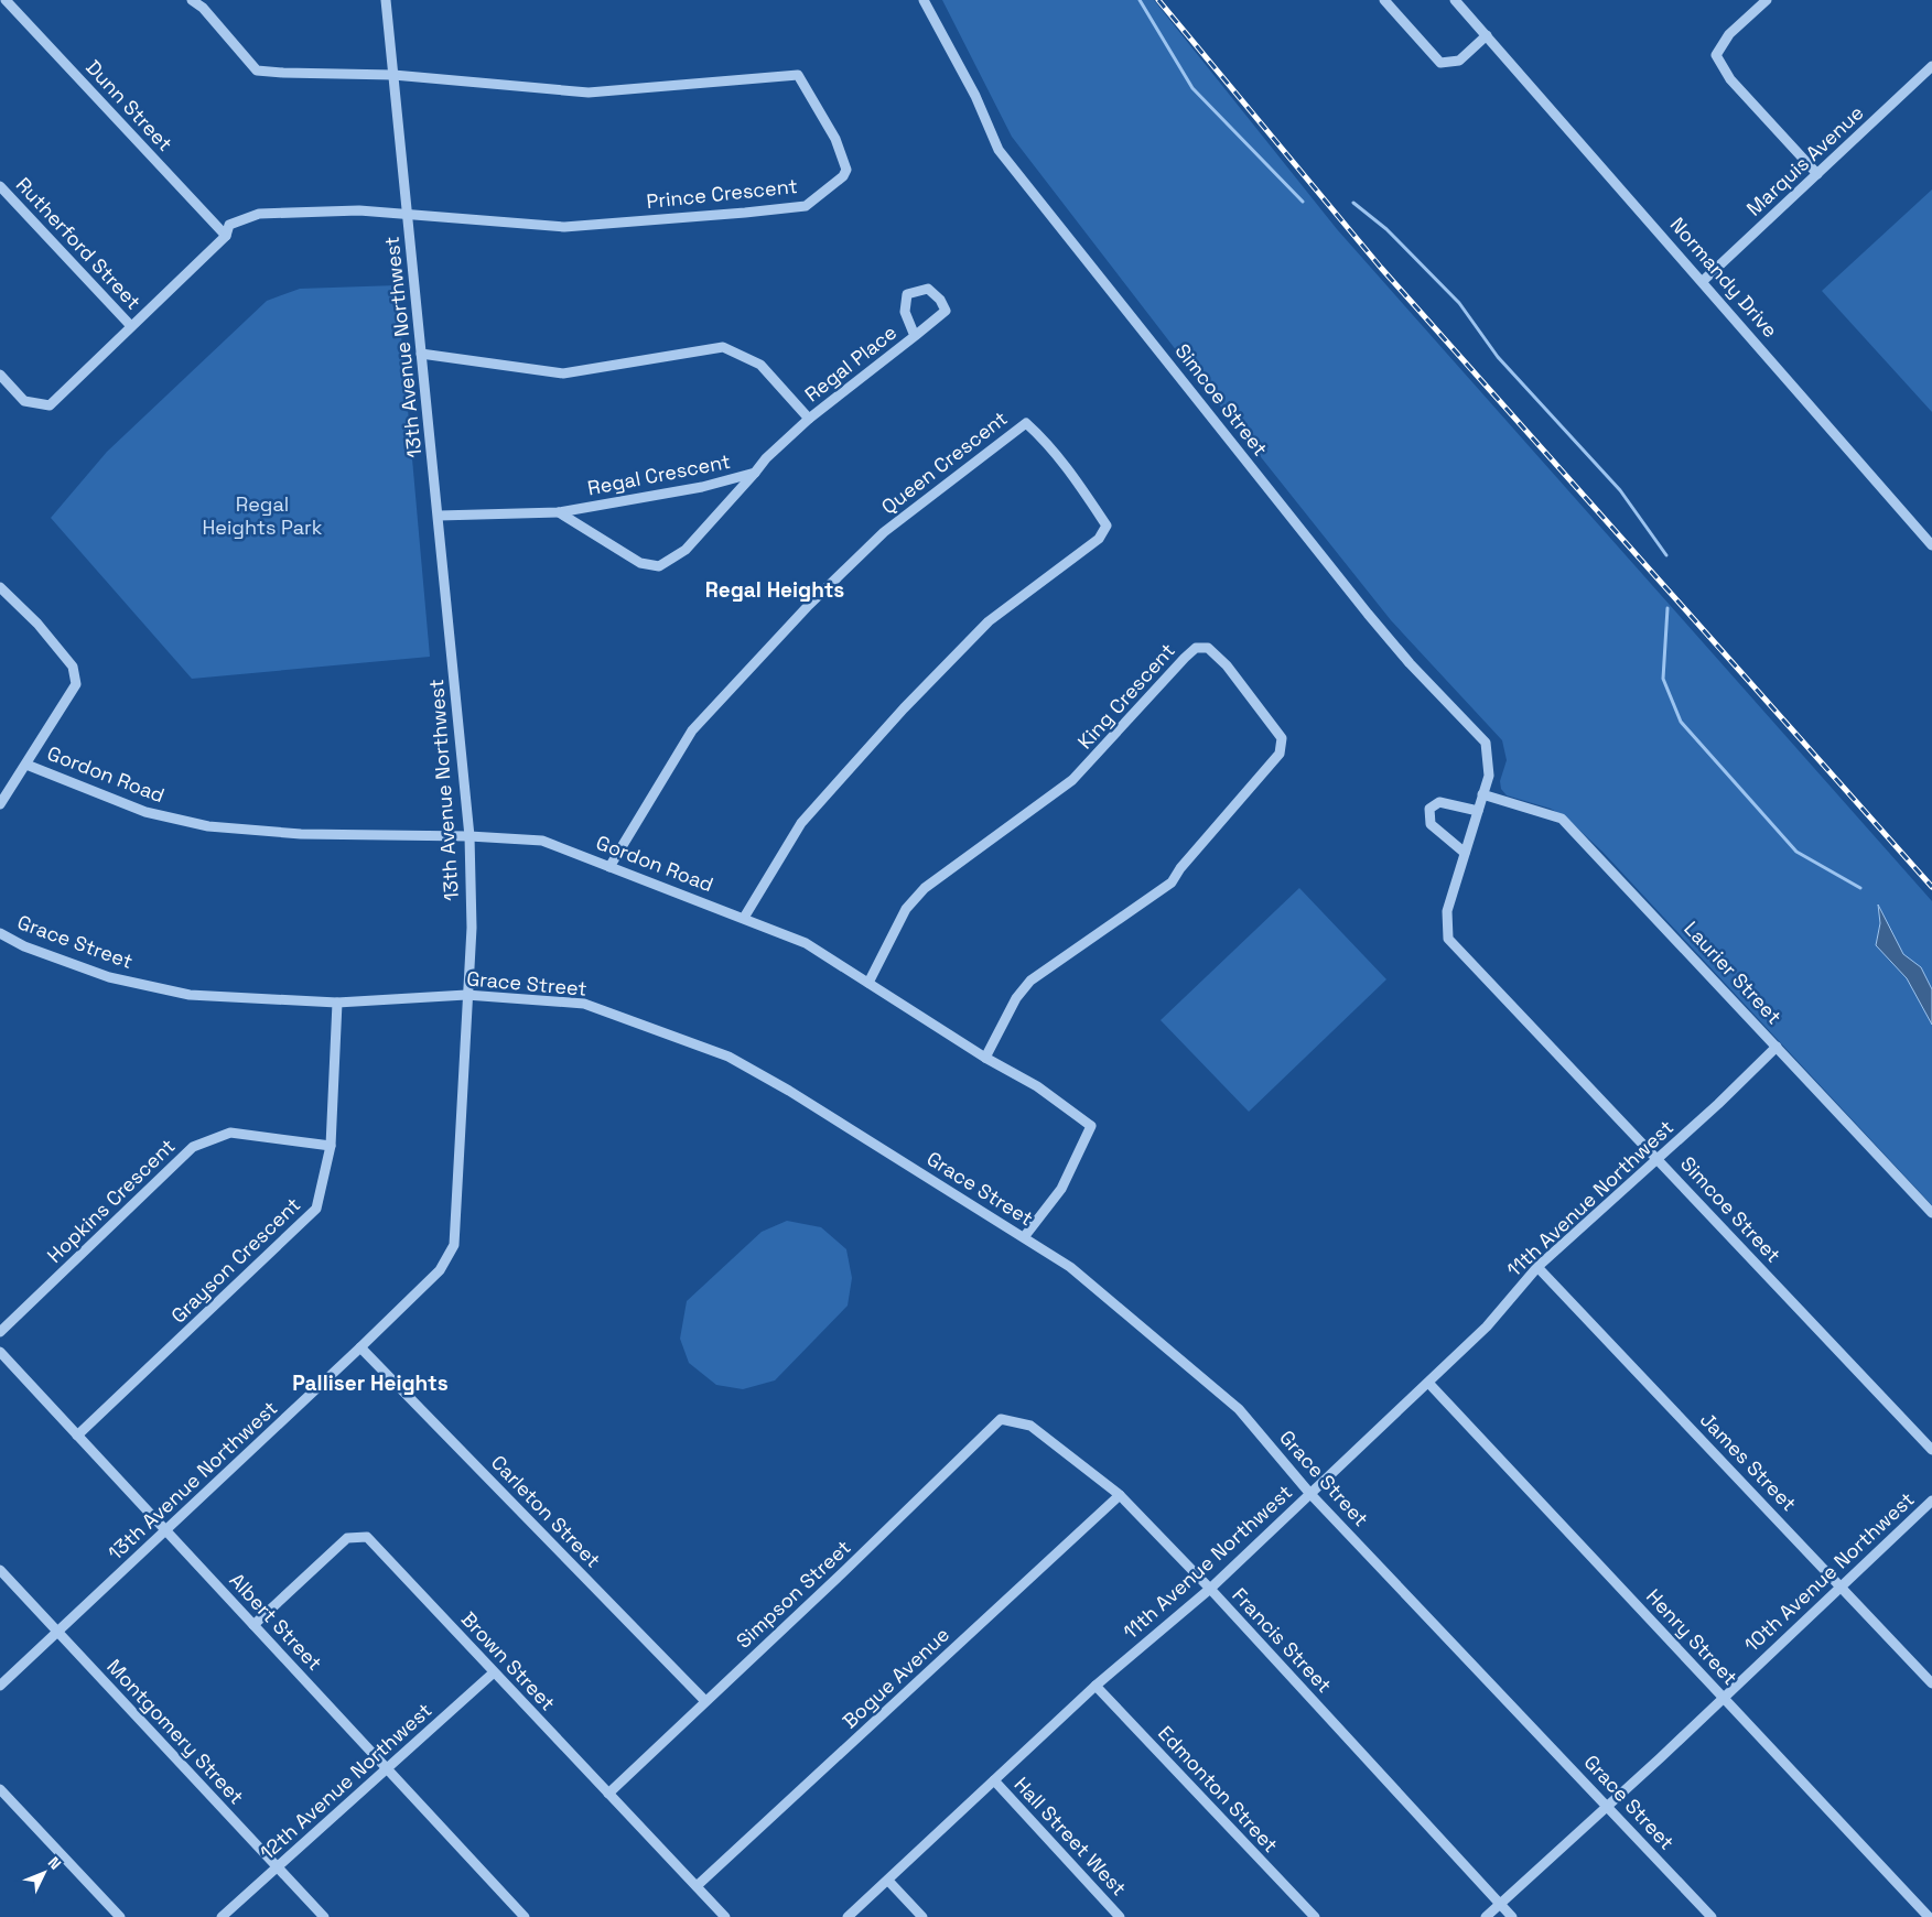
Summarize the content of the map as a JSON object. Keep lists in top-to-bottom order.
{
  "streets": {
    "street": [
      "Dunn Street",
      "Marquis Avenue",
      "Prince Crescent",
      "Rutherford Street",
      "Normandy Drive",
      "13th Avenue Northwest",
      "Regal Place",
      "Simcoe Street",
      "Queen Crescent",
      "Regal Crescent",
      "King Crescent",
      "Gordon Road",
      "Grace Street",
      "Laurier Street",
      "11th Avenue Northwest",
      "Hopkins Crescent",
      "Grayson Crescent",
      "James Street",
      "Carleton Street",
      "10th Avenue Northwest",
      "Simpson Street",
      "Albert Street",
      "Henry Street",
      "Francis Street",
      "Brown Street",
      "Bogue Avenue",
      "Montgomery Street",
      "12th Avenue Northwest",
      "Edmonton Street",
      "Hall Street West"
    ]
  },
  "crossings": [
    ["Marquis Avenue", "Normandy Drive"],
    ["Prince Crescent", "13th Avenue Northwest"],
    ["13th Avenue Northwest", "Regal Crescent"],
    ["13th Avenue Northwest", "Gordon Road"],
    ["13th Avenue Northwest", "Grace Street"],
    ["13th Avenue Northwest", "Carleton Street"],
    ["13th Avenue Northwest", "Albert Street"],
    ["13th Avenue Northwest", "Montgomery Street"],
    ["Regal Place", "Regal Crescent"],
    ["Simcoe Street", "Laurier Street"],
    ["Simcoe Street", "11th Avenue Northwest"],
    ["Queen Crescent", "Gordon Road"],
    ["King Crescent", "Gordon Road"],
    ["Gordon Road", "Grace Street"],
    ["Grace Street", "11th Avenue Northwest"],
    ["Grace Street", "Grayson Crescent"],
    ["Grace Street", "10th Avenue Northwest"],
    ["Laurier Street", "11th Avenue Northwest"],
    ["11th Avenue Northwest", "James Street"],
    ["11th Avenue Northwest", "Henry Street"],
    ["11th Avenue Northwest", "Francis Street"],
    ["11th Avenue Northwest", "Edmonton Street"],
    ["11th Avenue Northwest", "Hall Street West"],
    ["Hopkins Crescent", "Grayson Crescent"],
    ["Grayson Crescent", "Albert Street"],
    ["James Street", "10th Avenue Northwest"],
    ["Carleton Street", "Simpson Street"],
    ["10th Avenue Northwest", "Henry Street"],
    ["10th Avenue Northwest", "Francis Street"],
    ["Simpson Street", "Francis Street"],
    ["Simpson Street", "Brown Street"],
    ["Albert Street", "Brown Street"],
    ["Albert Street", "12th Avenue Northwest"],
    ["Francis Street", "Bogue Avenue"],
    ["Brown Street", "Bogue Avenue"],
    ["Brown Street", "12th Avenue Northwest"],
    ["Montgomery Street", "12th Avenue Northwest"]
  ],
  "districts": ["Regal Heights", "Palliser Heights"],
  "parks": ["Regal Heights Park"],
  "north": "top right"
}
